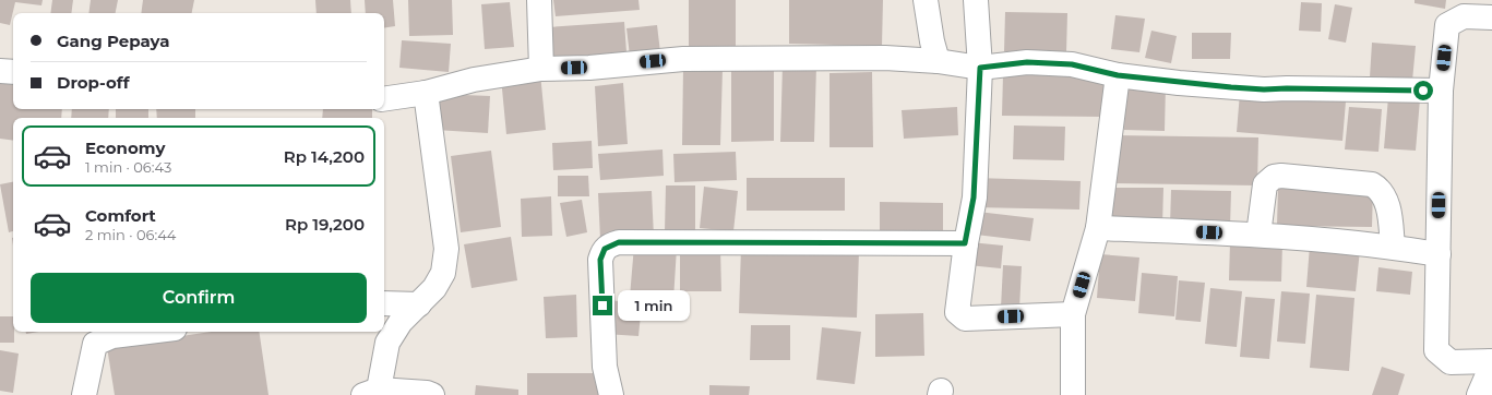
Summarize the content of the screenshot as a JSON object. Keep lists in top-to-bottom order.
{
  "page": {
    "banner": ["Gang Pepaya", "Drop-off"],
    "list": [
      {
        "name": "Economy",
        "note": "1 min · 06:43",
        "value": "Rp 14,200"
      },
      {
        "name": "Comfort",
        "note": "2 min · 06:44",
        "value": "Rp 19,200"
      }
    ],
    "buttons": "Confirm",
    "bubble": "1 min"
  }
}
